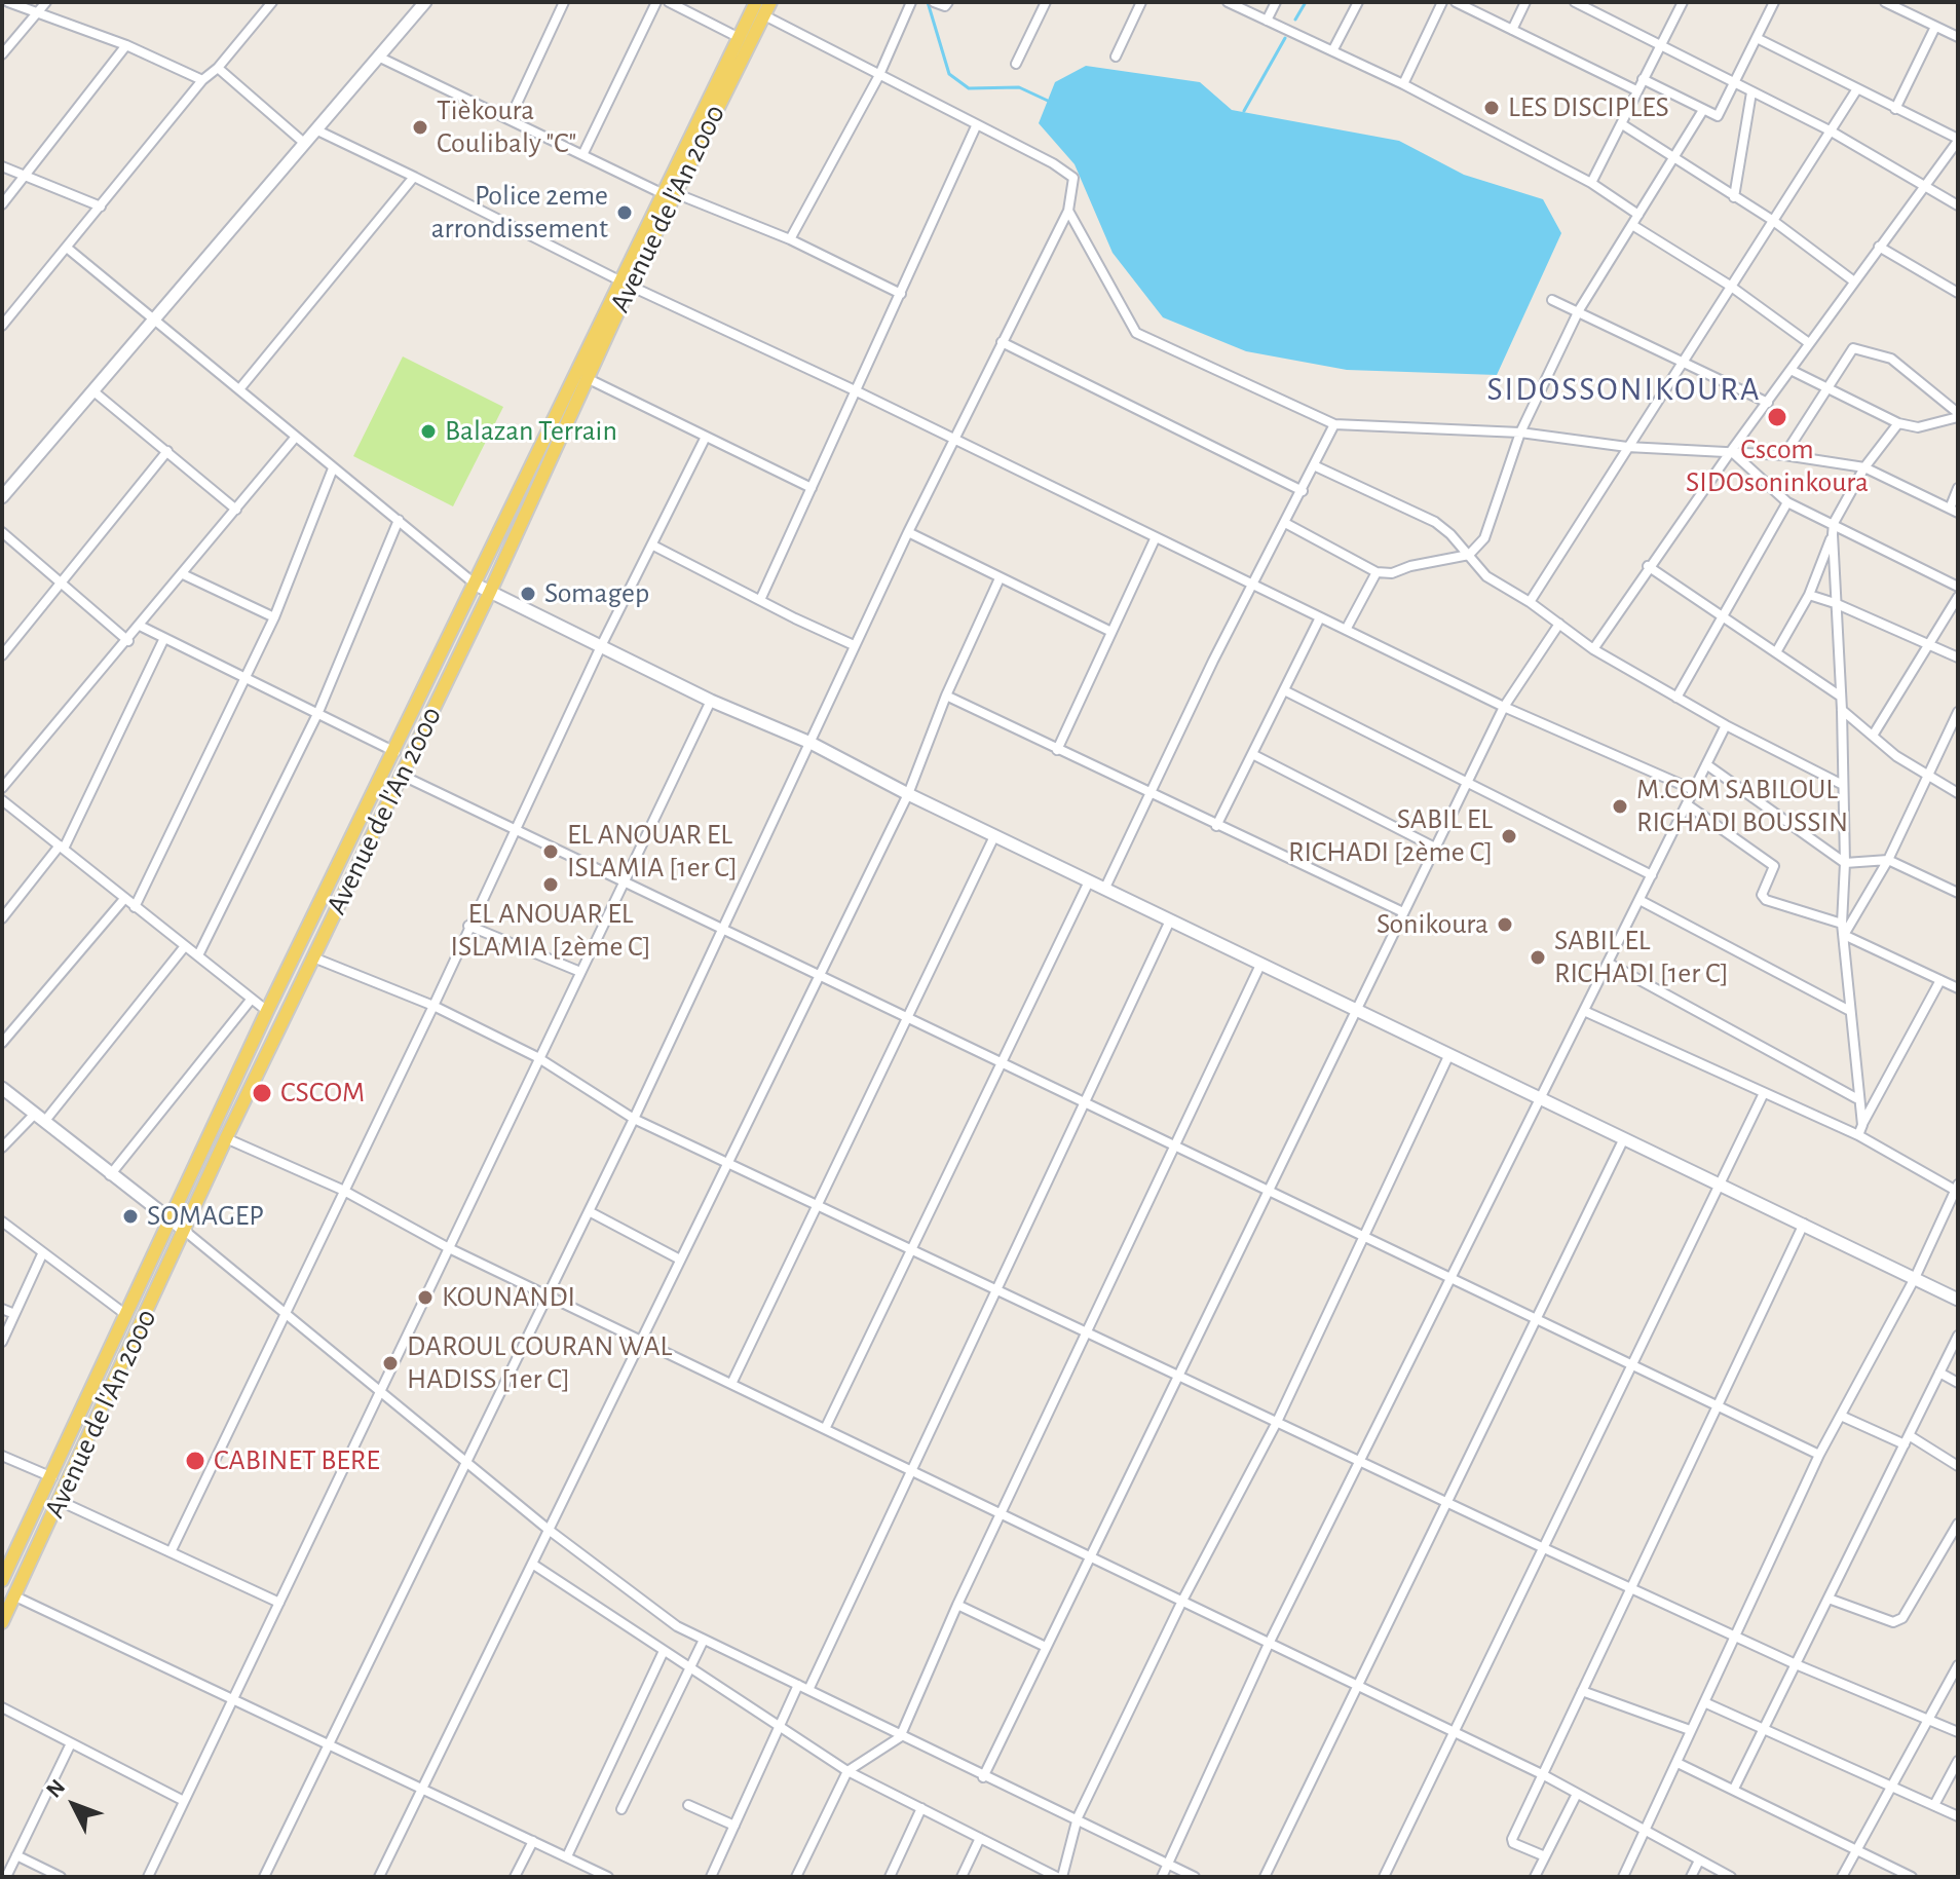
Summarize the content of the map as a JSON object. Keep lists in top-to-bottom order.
{
  "streets": {
    "main road": ["Avenue de l'An 2000"]
  },
  "districts": ["SIDOSSONIKOURA"],
  "places": [
    "LES DISCIPLES",
    "Tièkoura Coulibaly \"C\"",
    "Police 2eme arrondissement",
    "Cscom SIDOsoninkoura",
    "Balazan Terrain",
    "Somagep",
    "M.COM SABILOUL RICHADI BOUSSIN",
    "SABIL EL RICHADI [2ème C]",
    "EL ANOUAR EL ISLAMIA [1er C]",
    "EL ANOUAR EL ISLAMIA [2ème C]",
    "Sonikoura",
    "SABIL EL RICHADI [1er C]",
    "CSCOM",
    "SOMAGEP",
    "KOUNANDI",
    "DAROUL COURAN WAL HADISS [1er C]",
    "CABINET BERE"
  ],
  "north": "top left"
}
